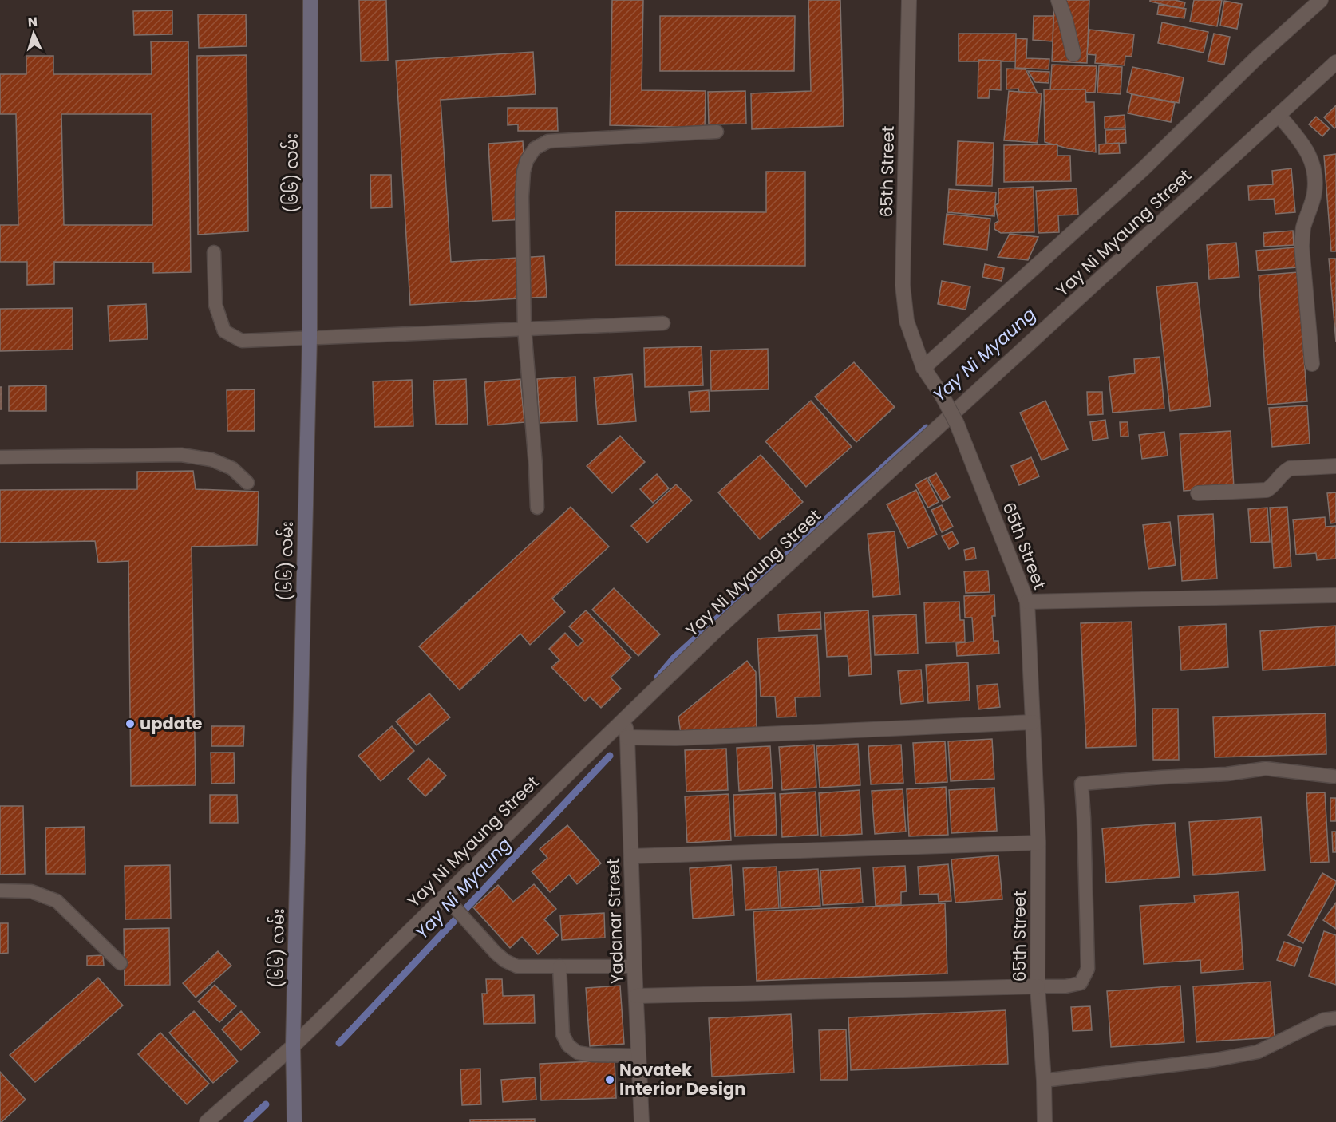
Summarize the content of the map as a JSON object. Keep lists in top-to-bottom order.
{
  "streets": {
    "street": [
      "65th Street",
      "(၆၆) လမ်း",
      "Yay Ni Myaung Street",
      "Yadanar Street"
    ]
  },
  "crossings": [
    ["(၆၆) လမ်း", "Yay Ni Myaung Street"],
    ["Yay Ni Myaung Street", "Yadanar Street"]
  ],
  "water": ["Yay Ni Myaung"],
  "places": ["update", "Novatek Interior Design"],
  "north": "top"
}
